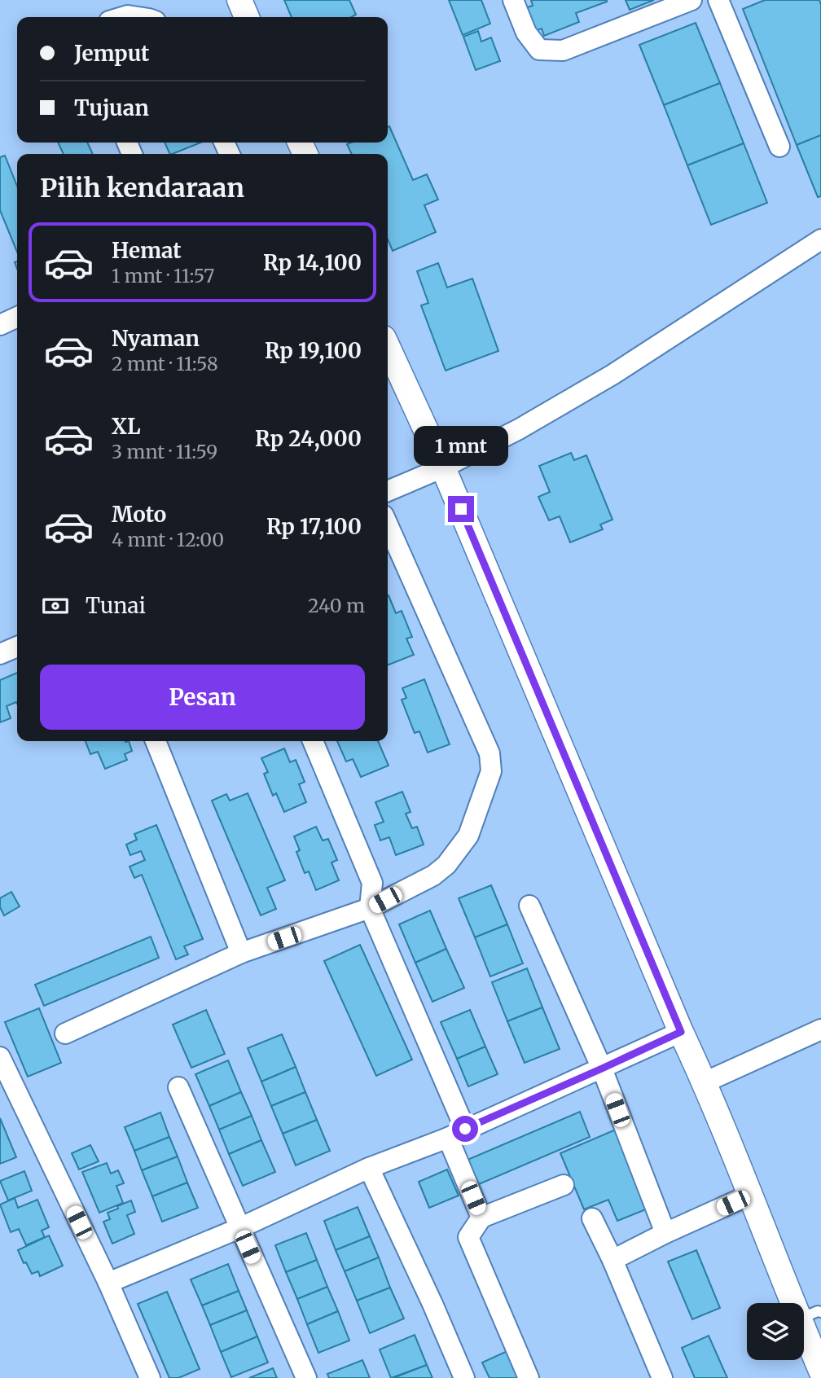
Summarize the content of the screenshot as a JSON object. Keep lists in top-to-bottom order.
{
  "page": {
    "banner": ["Jemput", "Tujuan"],
    "heading": "Pilih kendaraan",
    "list": [
      {
        "name": "Hemat",
        "note": "1 mnt · 11:57",
        "value": "Rp 14,100"
      },
      {
        "name": "Nyaman",
        "note": "2 mnt · 11:58",
        "value": "Rp 19,100"
      },
      {
        "name": "XL",
        "note": "3 mnt · 11:59",
        "value": "Rp 24,000"
      },
      {
        "name": "Moto",
        "note": "4 mnt · 12:00",
        "value": "Rp 17,100"
      }
    ],
    "bubble": "1 mnt",
    "pay": ["Tunai", "240 m"],
    "buttons": "Pesan"
  }
}
